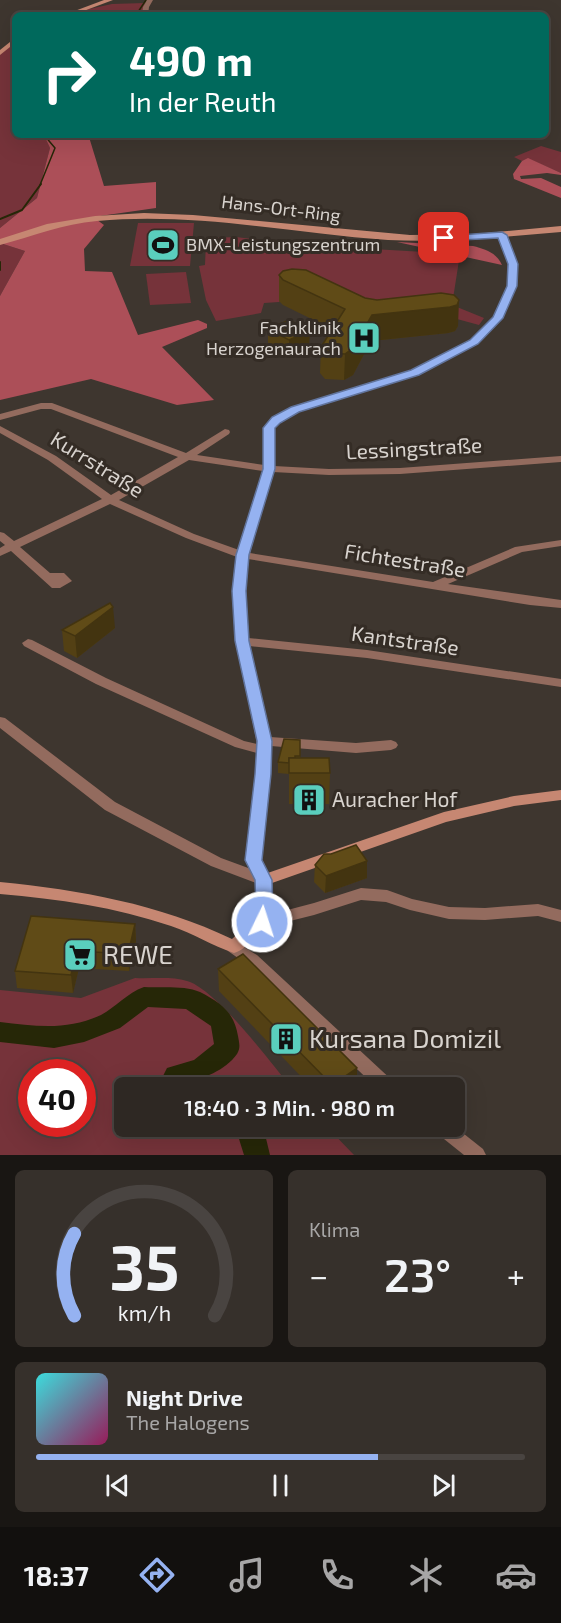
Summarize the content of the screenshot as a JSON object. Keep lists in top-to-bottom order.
{
  "streets": {
    "main road": ["Hans-Ort-Ring"],
    "street": [
      "Lessingstraße",
      "Kurrstraße",
      "Fichtestraße",
      "Kantstraße"
    ]
  },
  "crossings": [
    ["Kurrstraße", "Fichtestraße"]
  ],
  "places": {
    "sports": ["BMX-Leistungszentrum"],
    "hospital": ["Fachklinik Herzogenaurach"],
    "building": ["Auracher Hof", "Kursana Domizil"],
    "supermarket": ["REWE"]
  },
  "page": {
    "turn": ["490 m", "In der Reuth"],
    "limit": "40",
    "trip": "18:40 · 3 Min. · 980 m",
    "tile": "Klima",
    "heat": ["−", "23°", "+"],
    "song": ["Night Drive", "The Halogens"],
    "tabs": "18:37",
    "gauge": ["35", "km/h"]
  }
}
